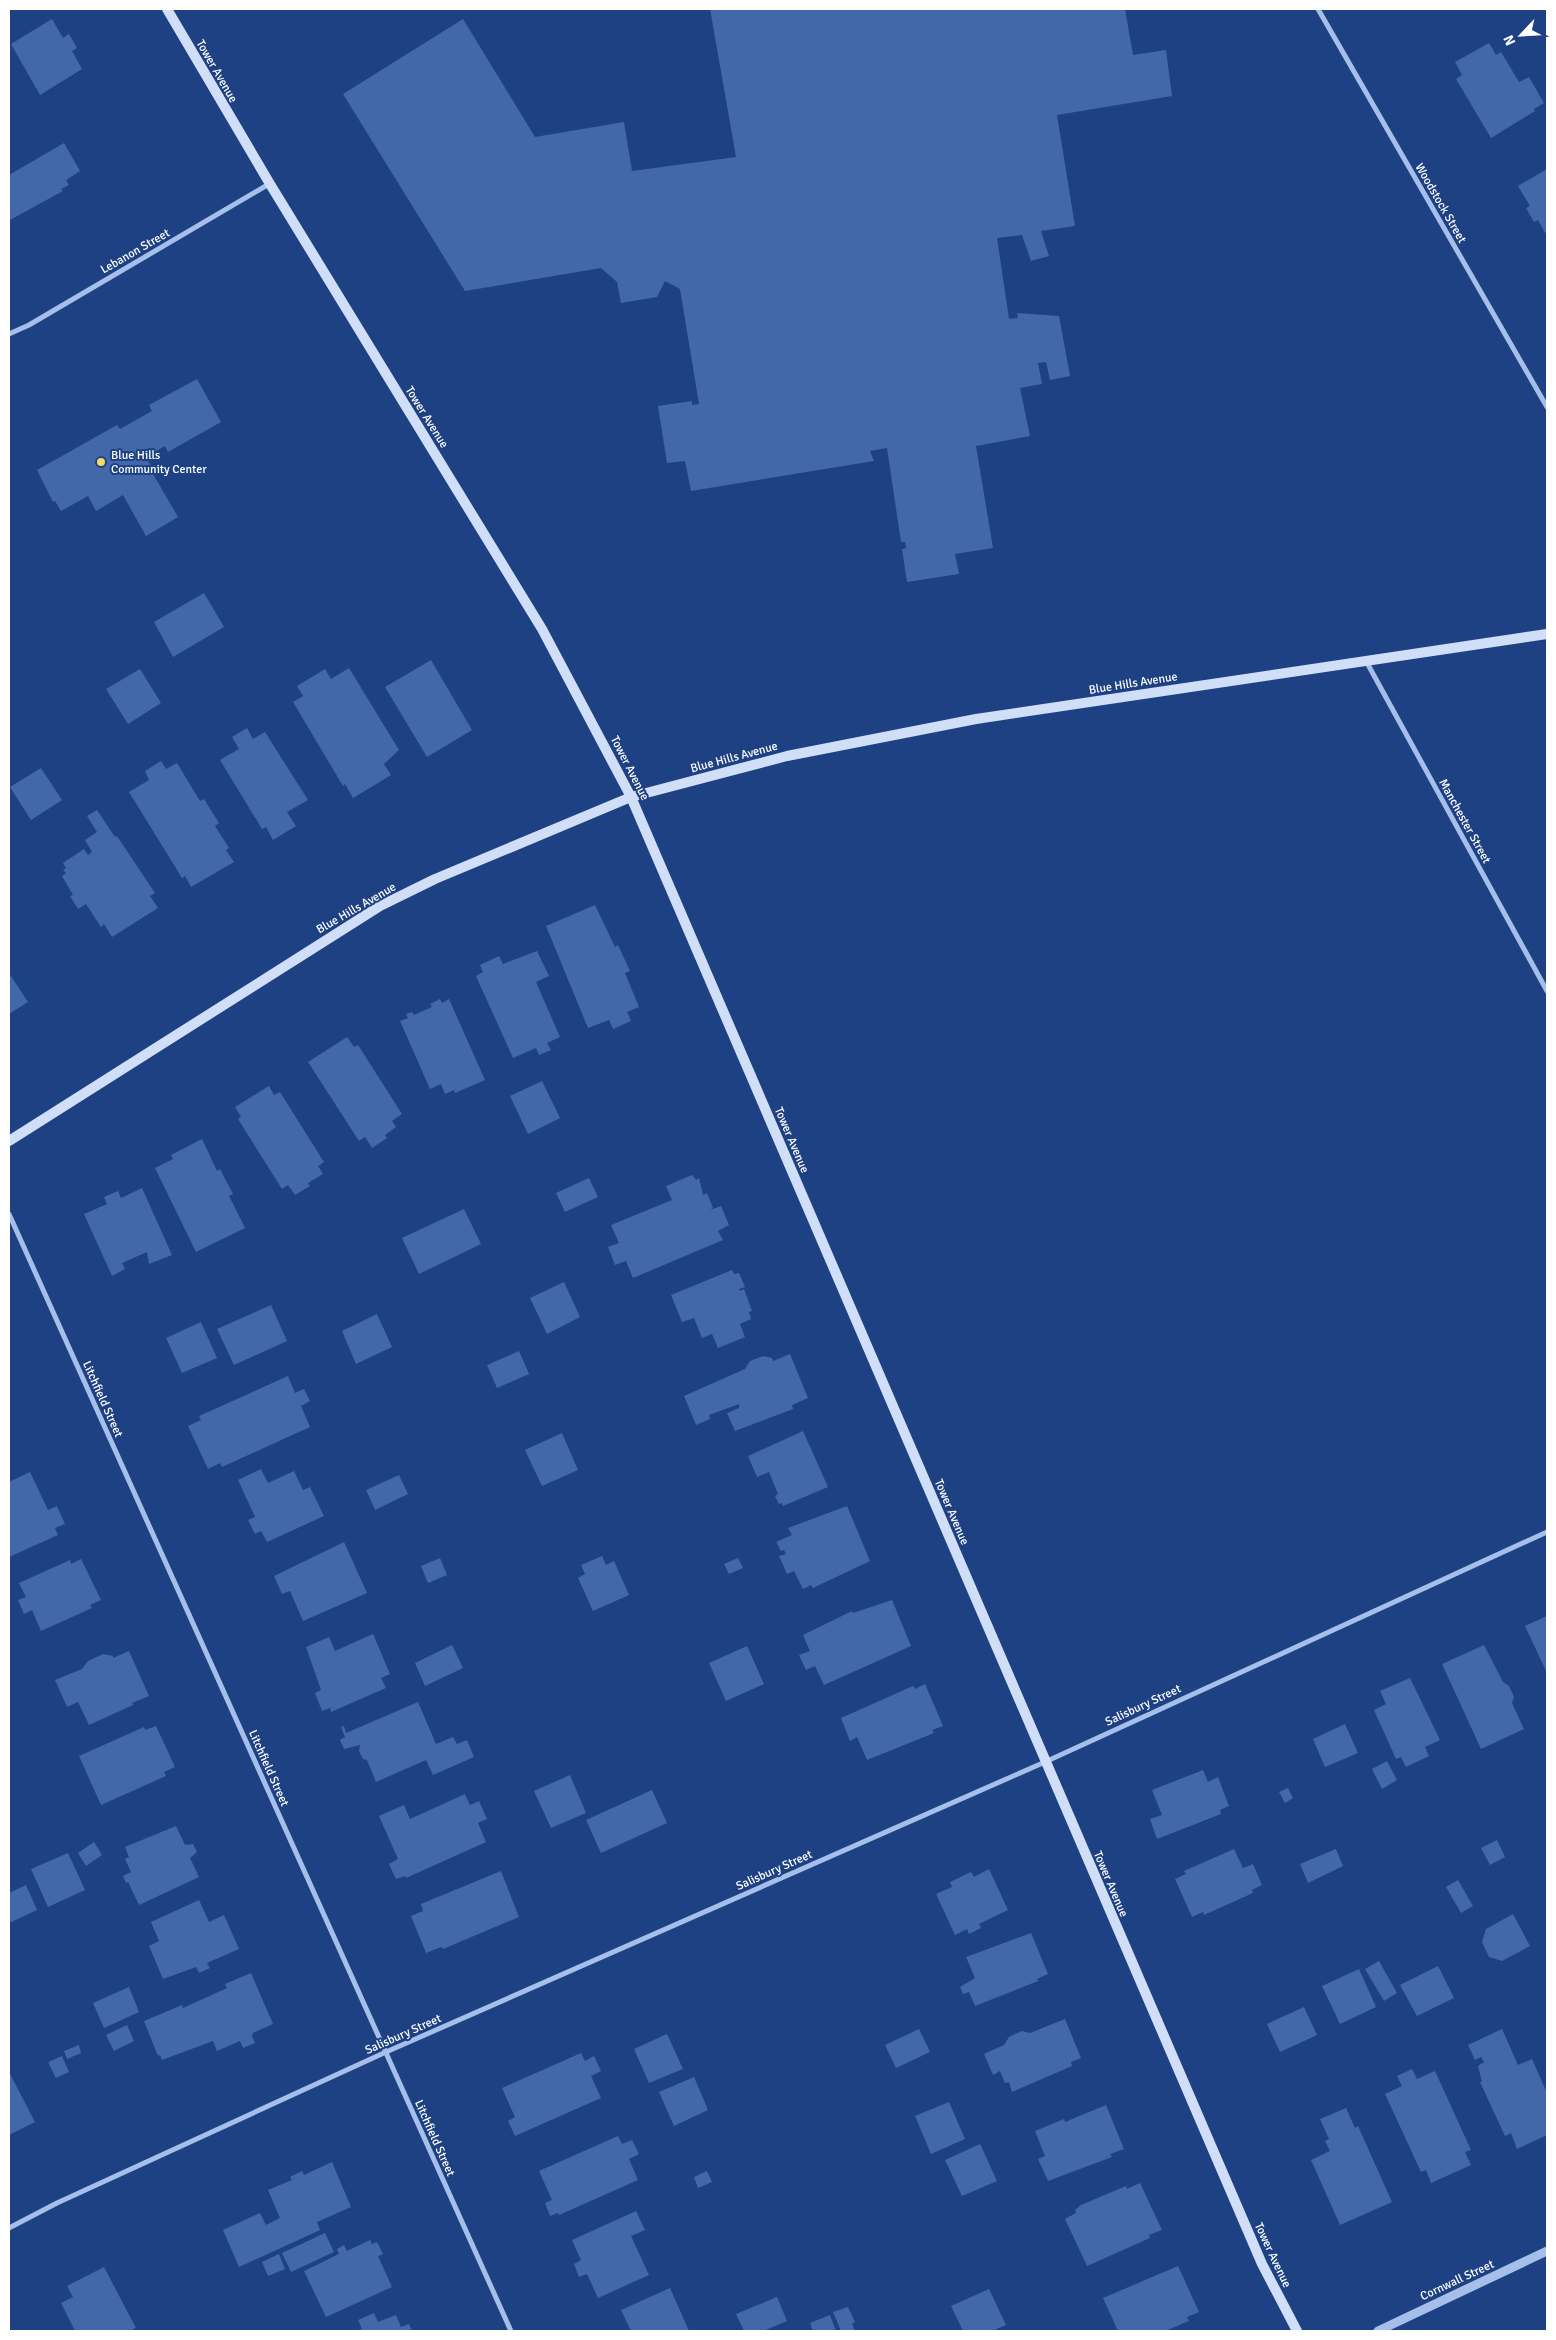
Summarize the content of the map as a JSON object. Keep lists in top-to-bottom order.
{
  "streets": {
    "main road": ["Tower Avenue", "Blue Hills Avenue"],
    "street": [
      "Woodstock Street",
      "Lebanon Street",
      "Manchester Street",
      "Litchfield Street",
      "Salisbury Street",
      "Cornwall Street"
    ]
  },
  "crossings": [
    ["Tower Avenue", "Lebanon Street"],
    ["Tower Avenue", "Blue Hills Avenue"],
    ["Tower Avenue", "Salisbury Street"],
    ["Blue Hills Avenue", "Manchester Street"],
    ["Litchfield Street", "Salisbury Street"]
  ],
  "places": ["Blue Hills Community Center"],
  "north": "bottom left"
}
